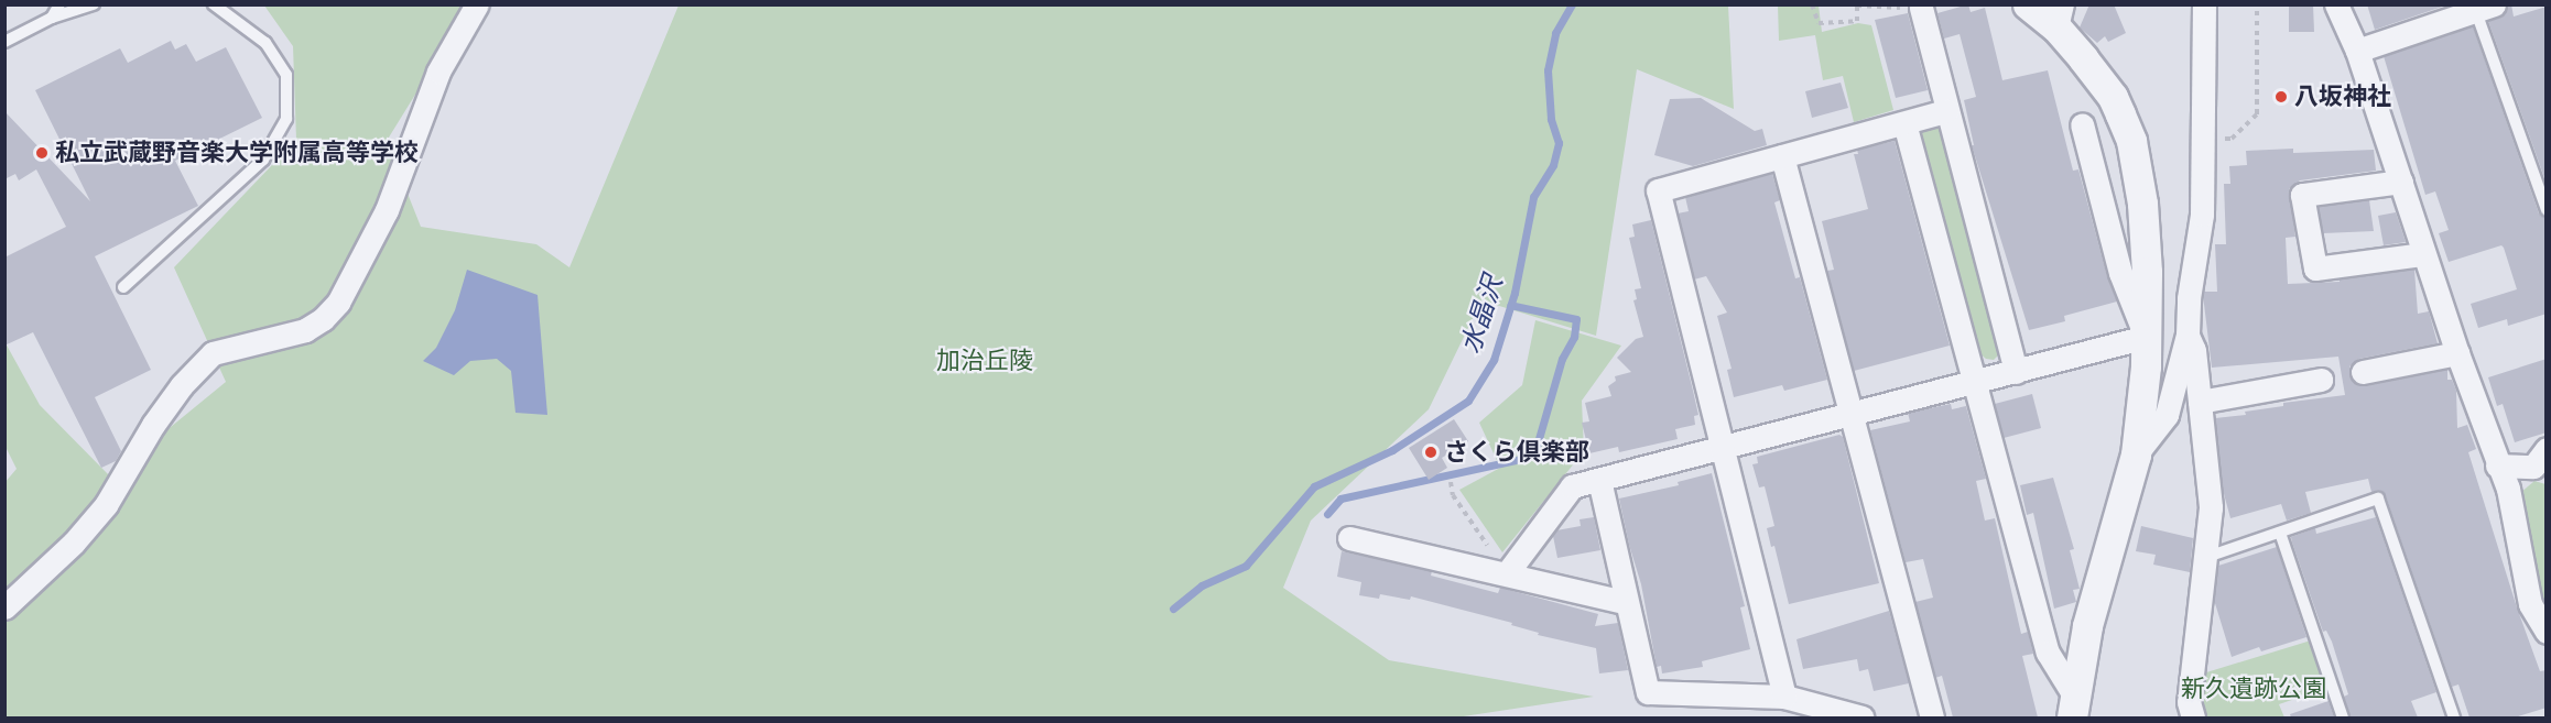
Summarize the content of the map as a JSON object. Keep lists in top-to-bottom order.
{
  "water": ["水晶沢"],
  "parks": ["加治丘陵", "新久遺跡公園"],
  "places": ["八坂神社", "私立武蔵野音楽大学附属高等学校", "さくら倶楽部"]
}
